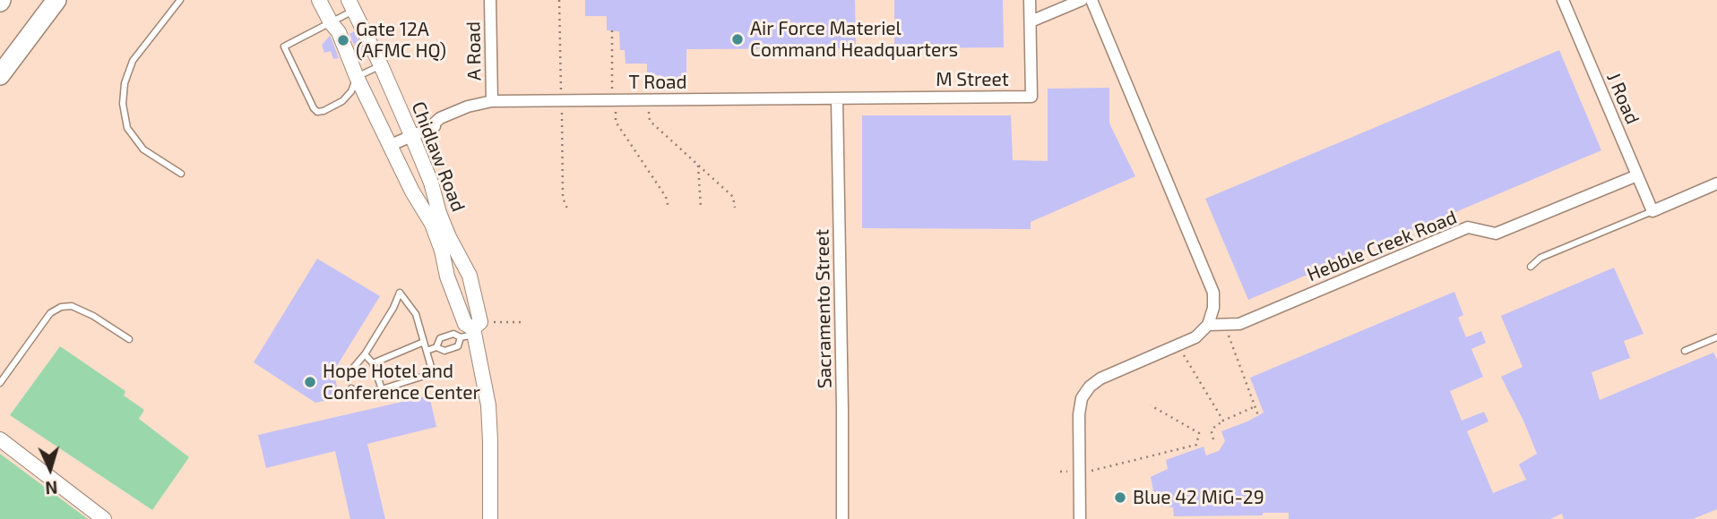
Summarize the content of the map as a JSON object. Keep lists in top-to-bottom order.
{
  "streets": {
    "street": [
      "A Road",
      "M Street",
      "T Road",
      "J Road",
      "Chidlaw Road",
      "Hebble Creek Road",
      "Sacramento Street"
    ]
  },
  "crossings": [
    ["A Road", "T Road"],
    ["M Street", "T Road"],
    ["M Street", "Sacramento Street"],
    ["T Road", "Chidlaw Road"],
    ["T Road", "Sacramento Street"],
    ["J Road", "Hebble Creek Road"]
  ],
  "places": [
    "Air Force Materiel Command Headquarters",
    "Gate 12A (AFMC HQ)",
    "Hope Hotel and Conference Center",
    "Blue 42 MiG-29"
  ],
  "north": "bottom"
}
